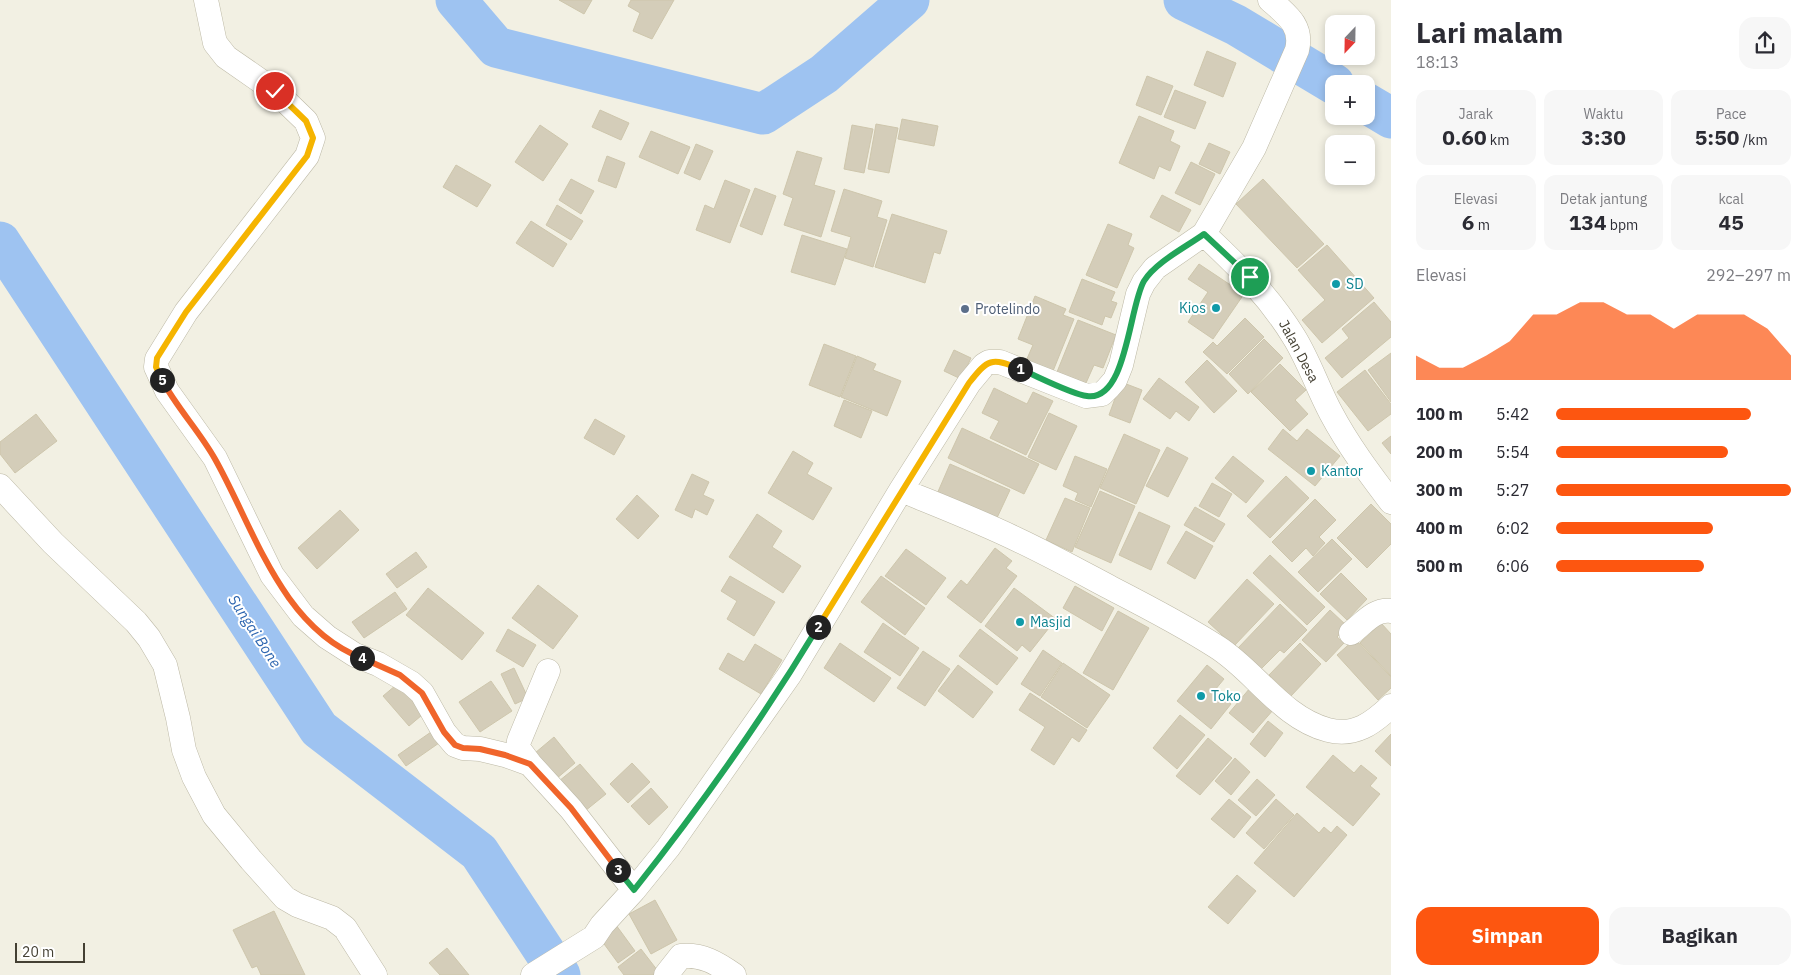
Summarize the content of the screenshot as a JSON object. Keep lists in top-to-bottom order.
{
  "streets": {
    "street": ["Jalan Desa"]
  },
  "water": ["Sungai Bone"],
  "places": [
    "SD",
    "Kios",
    "Protelindo",
    "Kantor",
    "Masjid",
    "Toko"
  ],
  "scale_bar": "20 m",
  "north": "bottom",
  "page": {
    "heading": ["Lari malam", "18:13"],
    "map_buttons": ["+", "−"],
    "stats": [
      ["Jarak", "0.60 km"],
      ["Waktu", "3:30"],
      ["Pace", "5:50 /km"],
      ["Elevasi", "6 m"],
      ["Detak jantung", "134 bpm"],
      ["kcal", "45"]
    ],
    "chart": ["Elevasi", "292–297 m"],
    "pins": [
      "1",
      "5",
      "2",
      "4",
      "3"
    ],
    "list": [
      {
        "name": "100 m",
        "note": "5:42"
      },
      {
        "name": "200 m",
        "note": "5:54"
      },
      {
        "name": "300 m",
        "note": "5:27"
      },
      {
        "name": "400 m",
        "note": "6:02"
      },
      {
        "name": "500 m",
        "note": "6:06"
      }
    ],
    "buttons": ["Simpan", "Bagikan"],
    "scale": "20 m"
  }
}
